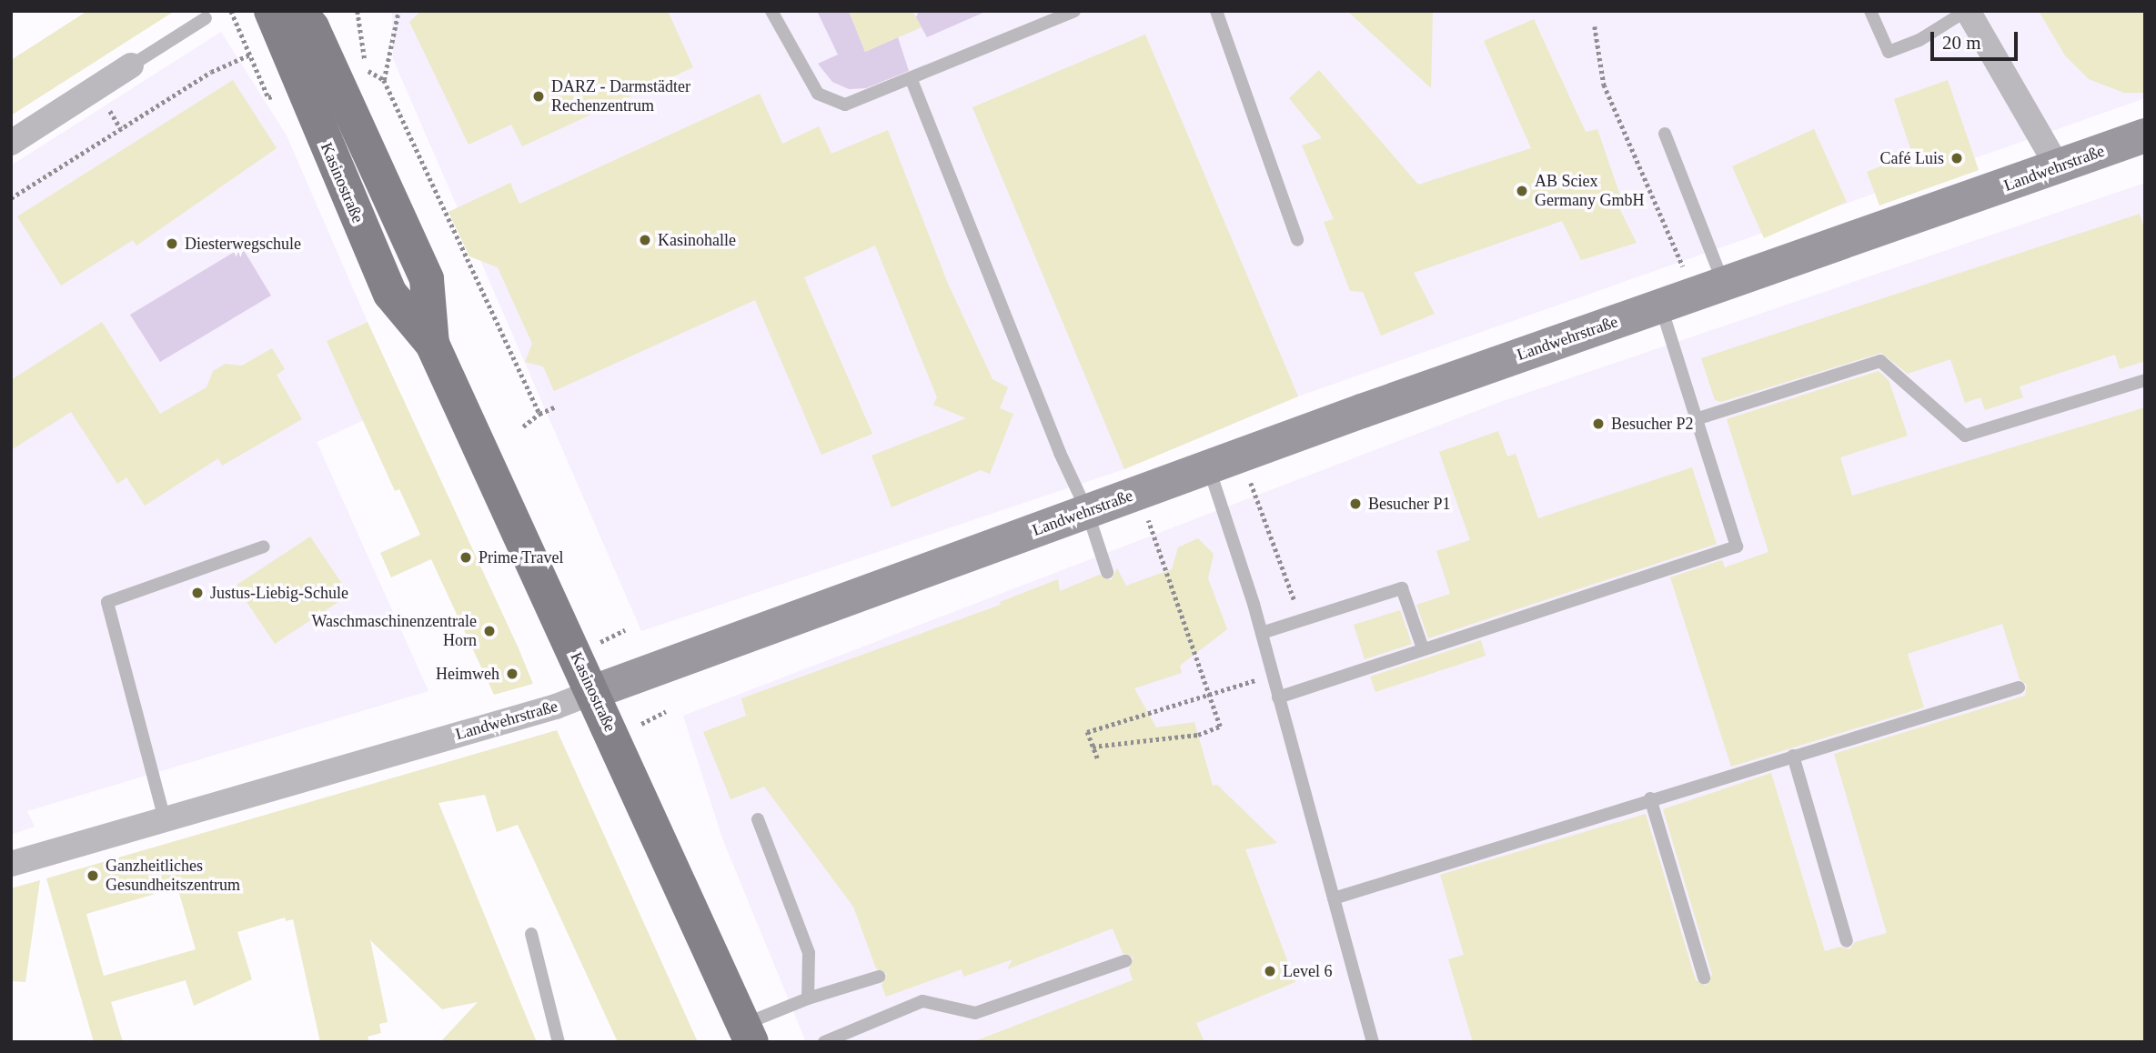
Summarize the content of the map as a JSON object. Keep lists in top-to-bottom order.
{
  "streets": {
    "main road": ["Kasinostraße"],
    "street": ["Landwehrstraße"]
  },
  "crossings": [
    ["Landwehrstraße", "Kasinostraße"]
  ],
  "places": [
    "DARZ - Darmstädter Rechenzentrum",
    "Café Luis",
    "AB Sciex Germany GmbH",
    "Kasinohalle",
    "Diesterwegschule",
    "Besucher P2",
    "Besucher P1",
    "Prime Travel",
    "Justus-Liebig-Schule",
    "Waschmaschinenzentrale Horn",
    "Heimweh",
    "Ganzheitliches Gesundheitszentrum",
    "Level 6"
  ],
  "scale_bar": "20 m"
}
